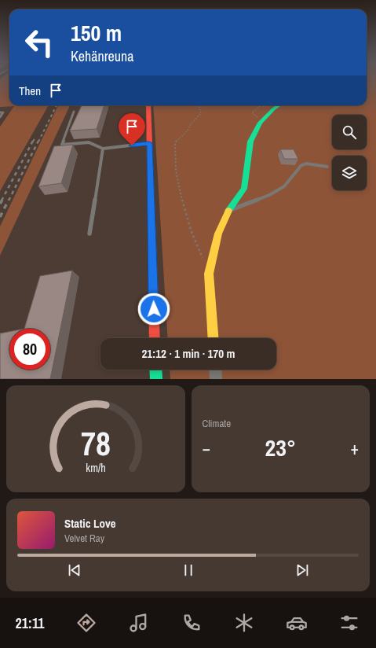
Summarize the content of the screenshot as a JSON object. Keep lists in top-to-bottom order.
{
  "page": {
    "turn": ["150 m", "Kehänreuna"],
    "then": "Then",
    "limit": "80",
    "trip": "21:12 · 1 min · 170 m",
    "tile": "Climate",
    "heat": ["−", "23°", "+"],
    "song": ["Static Love", "Velvet Ray"],
    "tabs": "21:11",
    "gauge": ["78", "km/h"]
  }
}
